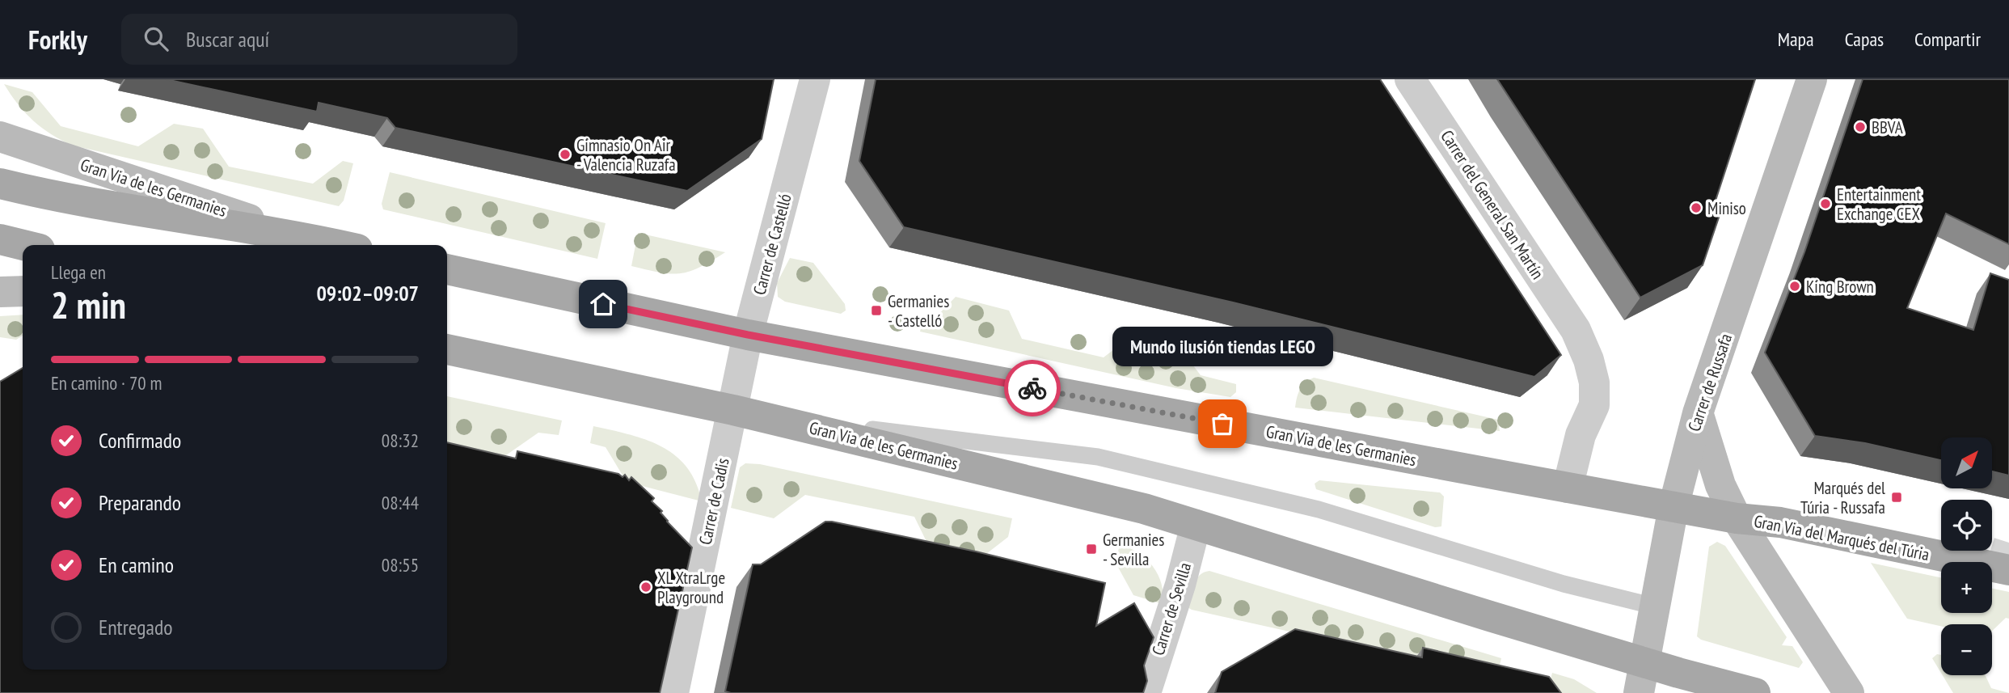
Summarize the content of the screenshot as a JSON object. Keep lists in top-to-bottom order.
{
  "streets": {
    "main road": ["Gran Via de les Germanies", "Carrer de Russafa", "Gran Via del Marqués del Túria"],
    "street": [
      "Carrer del General San Martín",
      "Carrer de Castelló",
      "Carrer de Cadis",
      "Carrer de Sevilla"
    ]
  },
  "crossings": [
    ["Gran Via de les Germanies", "Carrer del General San Martín"],
    ["Gran Via de les Germanies", "Carrer de Castelló"],
    ["Gran Via de les Germanies", "Carrer de Russafa"],
    ["Gran Via de les Germanies", "Carrer de Cadis"],
    ["Gran Via de les Germanies", "Gran Via del Marqués del Túria"],
    ["Gran Via de les Germanies", "Carrer de Sevilla"],
    ["Carrer de Castelló", "Carrer de Cadis"],
    ["Carrer de Russafa", "Gran Via del Marqués del Túria"]
  ],
  "places": {
    "other": [
      "BBVA",
      "Gimnasio On Air - Valencia Ruzafa",
      "Entertainment Exchange CEX",
      "Miniso",
      "King Brown",
      "Mundo ilusión tiendas LEGO",
      "XL XtraLrge Playground"
    ],
    "transit": ["Germanies - Castelló", "Marqués del Túria - Russafa", "Germanies - Sevilla"]
  },
  "north": "top right",
  "page": {
    "header": "Forkly",
    "search": "Buscar aquí",
    "nav": ["Mapa", "Capas", "Compartir"],
    "heading": ["2 min", "Llega en", "09:02–09:07"],
    "bubble": "Mundo ilusión tiendas LEGO",
    "bar": "En camino · 70 m",
    "list": [
      ["Confirmado", "08:32"],
      ["Preparando", "08:44"],
      ["En camino", "08:55"],
      "Entregado"
    ],
    "map_buttons": ["+", "−"]
  }
}
